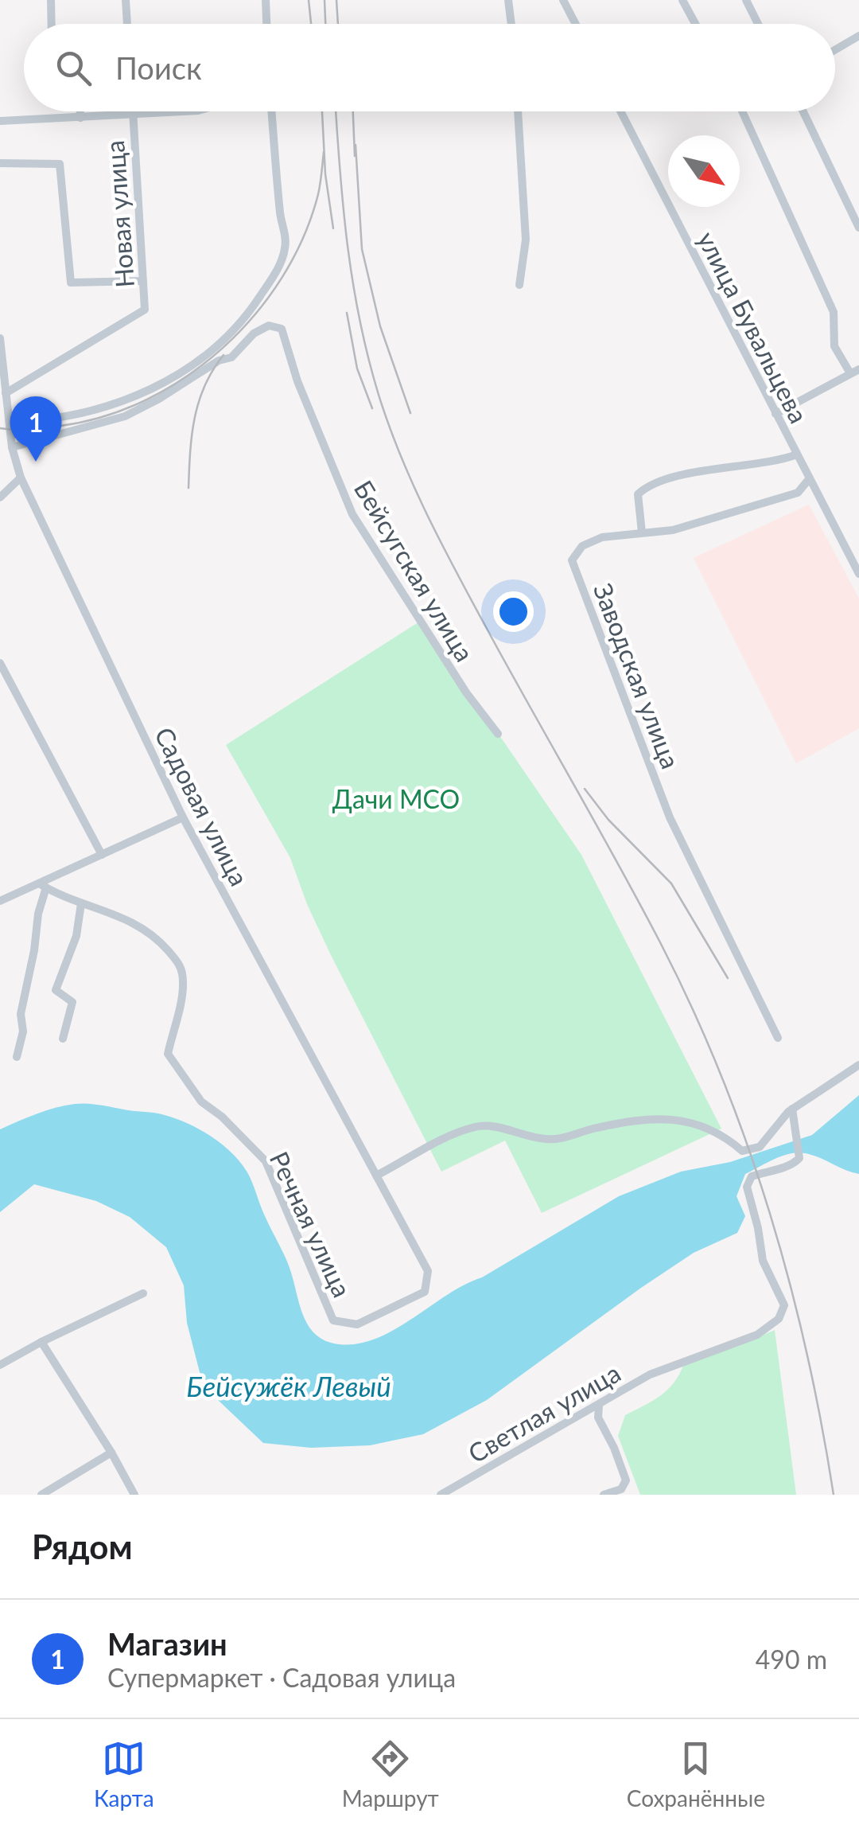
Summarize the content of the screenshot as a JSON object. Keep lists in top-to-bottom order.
{
  "streets": {
    "street": [
      "Новая улица",
      "улица Бувальцева",
      "Бейсугская улица",
      "Заводская улица",
      "Садовая улица",
      "Речная улица",
      "Светлая улица"
    ]
  },
  "crossings": [
    ["Новая улица", "Садовая улица"],
    ["улица Бувальцева", "Заводская улица"],
    ["Бейсугская улица", "Садовая улица"],
    ["Садовая улица", "Речная улица"]
  ],
  "water": ["Бейсужёк Левый"],
  "parks": ["Дачи МСО"],
  "north": "bottom right",
  "page": {
    "search": "Поиск",
    "pins": "1",
    "heading": "Рядом",
    "list": [
      {
        "mark": "1",
        "name": "Магазин",
        "note": "Супермаркет · Садовая улица",
        "value": "490 m"
      }
    ],
    "nav": ["Карта", "Маршрут", "Сохранённые"]
  }
}
